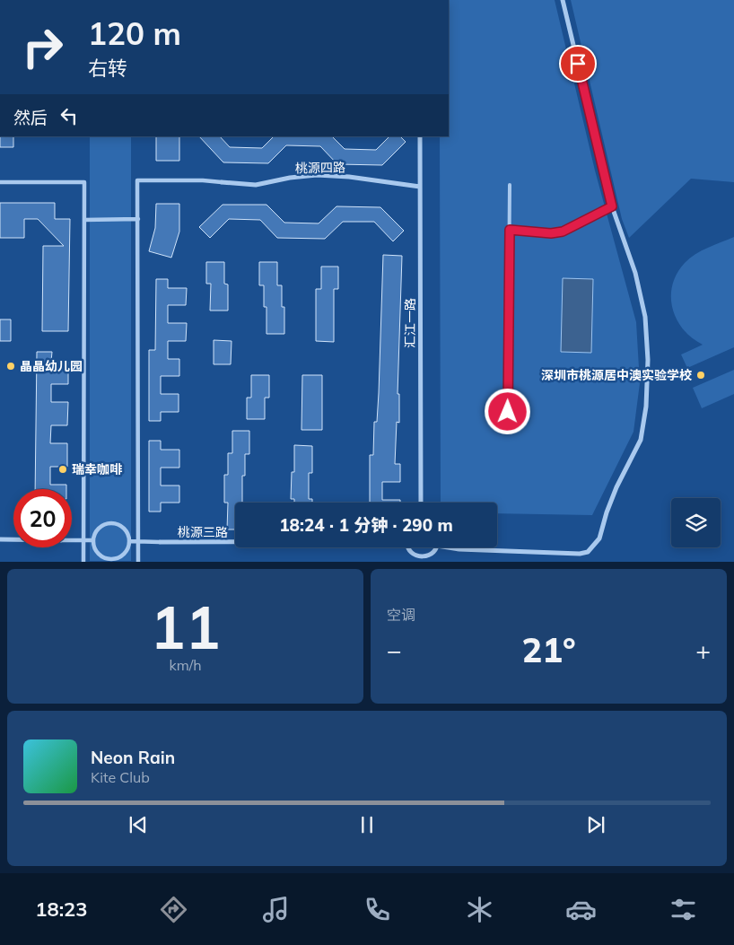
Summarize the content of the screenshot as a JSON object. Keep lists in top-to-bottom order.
{
  "streets": {
    "street": ["桃源四路", "汇江一路", "桃源三路"]
  },
  "crossings": [
    ["桃源四路", "汇江一路"]
  ],
  "places": ["晶晶幼儿园", "深圳市桃源居中澳实验学校", "瑞幸咖啡"],
  "page": {
    "turn": ["120 m", "右转"],
    "then": "然后",
    "limit": "20",
    "trip": "18:24 · 1 分钟 · 290 m",
    "tile": [
      ["11", "km/h"],
      "空调"
    ],
    "heat": ["−", "21°", "+"],
    "song": ["Neon Rain", "Kite Club"],
    "tabs": "18:23"
  }
}
